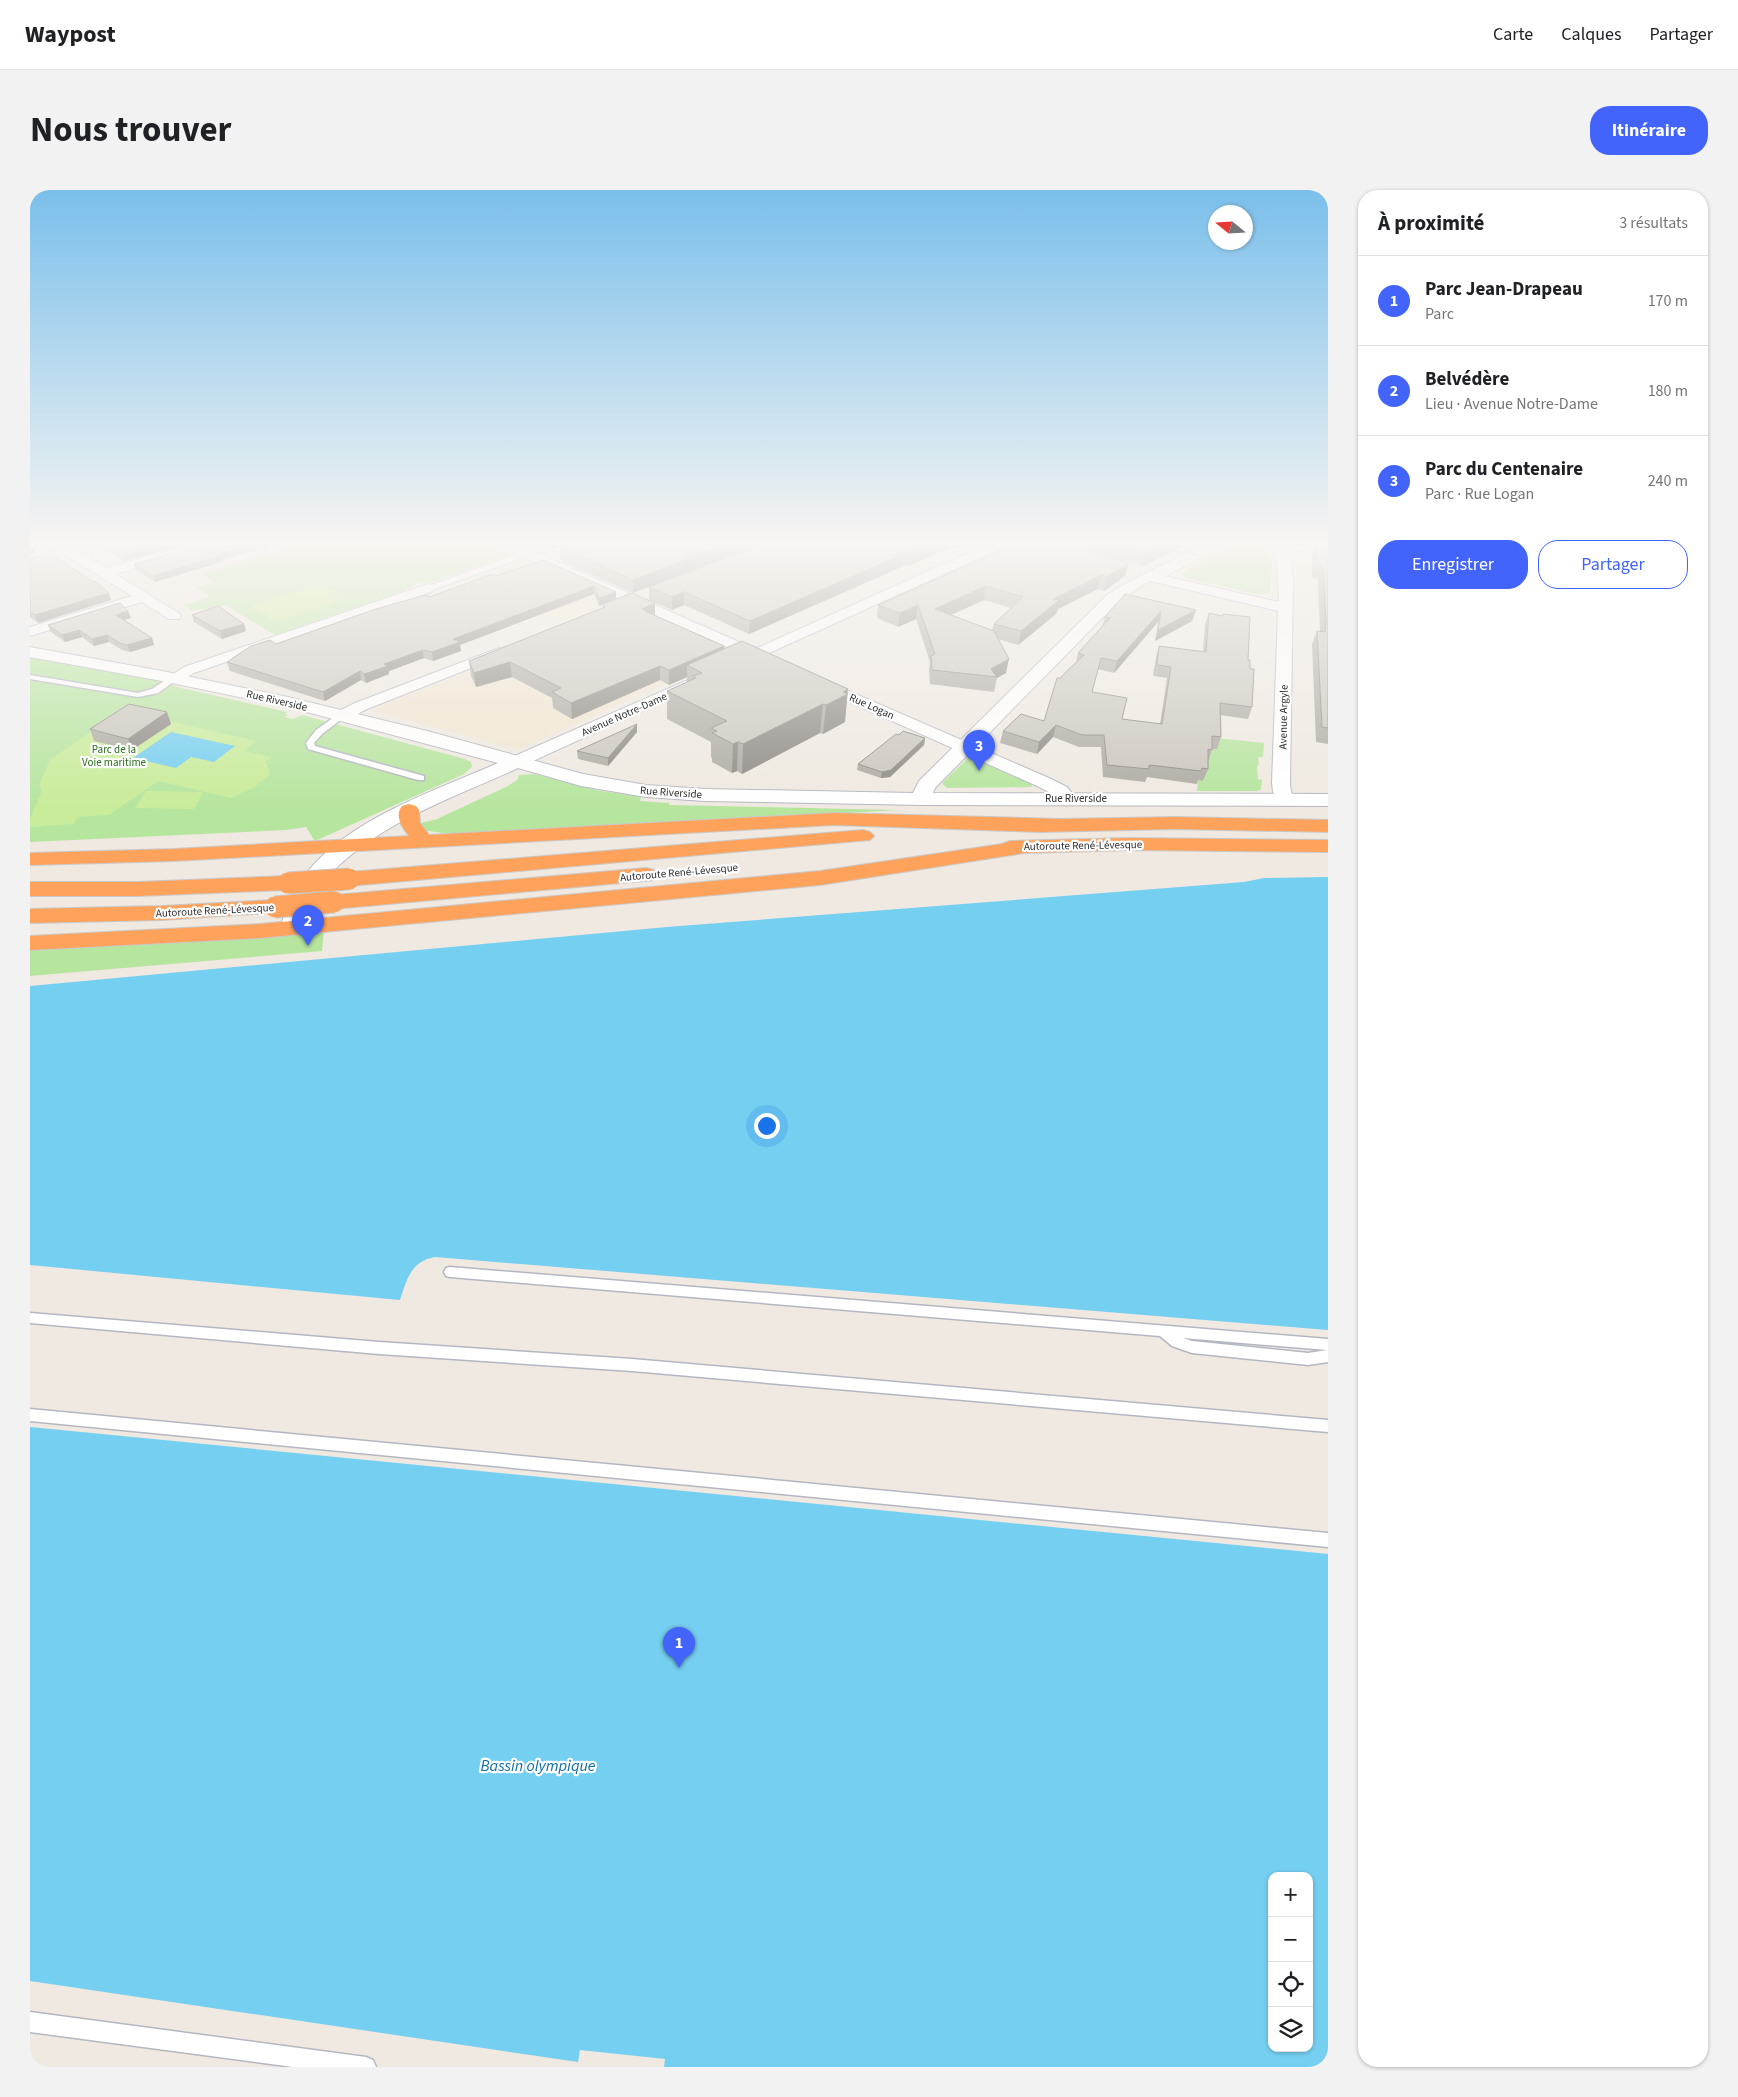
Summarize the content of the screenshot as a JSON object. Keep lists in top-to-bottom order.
{
  "streets": {
    "highway": ["Autoroute René-Lévesque"],
    "street": [
      "Rue Riverside",
      "Rue Logan",
      "Avenue Notre-Dame",
      "Avenue Argyle"
    ]
  },
  "crossings": [
    ["Rue Riverside", "Rue Logan"],
    ["Rue Riverside", "Avenue Notre-Dame"],
    ["Rue Riverside", "Avenue Argyle"]
  ],
  "water": ["Bassin olympique"],
  "parks": ["Parc de la Voie maritime"],
  "north": "left",
  "page": {
    "header": "Waypost",
    "nav": ["Carte", "Calques", "Partager"],
    "title": "Nous trouver",
    "buttons": [
      "Itinéraire",
      ["Enregistrer", "Partager"]
    ],
    "heading": ["À proximité", "3 résultats"],
    "list": [
      {
        "mark": "1",
        "name": "Parc Jean-Drapeau",
        "note": "Parc",
        "value": "170 m"
      },
      {
        "mark": "2",
        "name": "Belvédère",
        "note": "Lieu · Avenue Notre-Dame",
        "value": "180 m"
      },
      {
        "mark": "3",
        "name": "Parc du Centenaire",
        "note": "Parc · Rue Logan",
        "value": "240 m"
      }
    ],
    "pins": ["3", "2", "1"],
    "map_buttons": ["+", "−"]
  }
}
